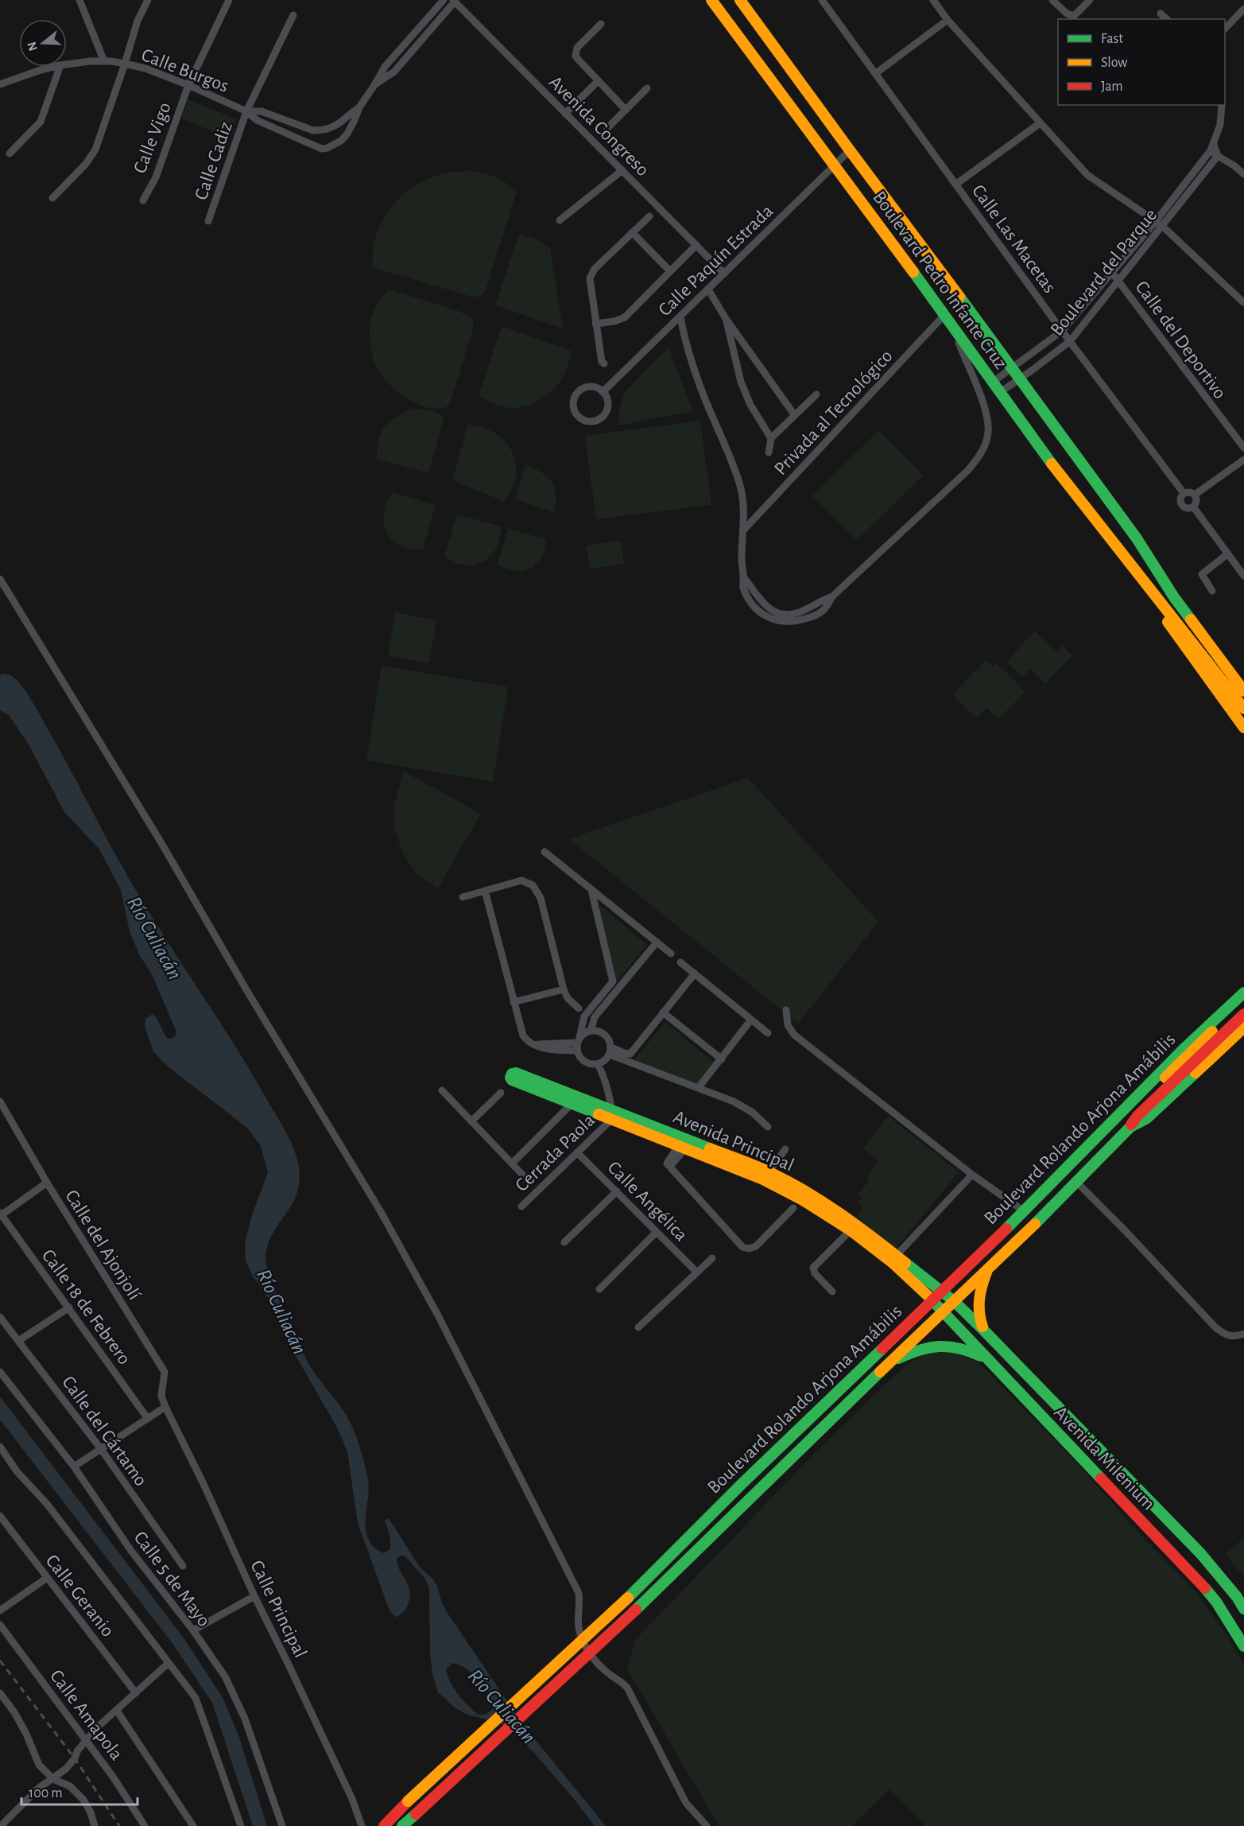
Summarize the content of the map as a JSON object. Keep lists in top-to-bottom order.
{
  "streets": {
    "main road": [
      "Boulevard Pedro Infante Cruz",
      "Boulevard Rolando Arjona Amábilis",
      "Avenida Principal",
      "Avenida Milenium"
    ],
    "street": [
      "Calle Burgos",
      "Avenida Congreso",
      "Calle Vigo",
      "Calle Cadiz",
      "Calle Las Macetas",
      "Calle Paquín Estrada",
      "Boulevard del Parque",
      "Calle del Deportivo",
      "Privada al Tecnológico",
      "Cerrada Paola",
      "Calle Angélica",
      "Calle del Ajonjolí",
      "Calle 18 de Febrero",
      "Calle del Cártamo",
      "Calle 5 de Mayo",
      "Calle Geranio",
      "Calle Principal",
      "Calle Amapola"
    ]
  },
  "crossings": [
    ["Calle Burgos", "Calle Vigo"],
    ["Calle Burgos", "Calle Cadiz"],
    ["Avenida Congreso", "Calle Paquín Estrada"],
    ["Calle Las Macetas", "Boulevard del Parque"],
    ["Calle Paquín Estrada", "Boulevard Pedro Infante Cruz"],
    ["Boulevard del Parque", "Boulevard Pedro Infante Cruz"],
    ["Boulevard del Parque", "Calle del Deportivo"],
    ["Boulevard Pedro Infante Cruz", "Privada al Tecnológico"],
    ["Boulevard Rolando Arjona Amábilis", "Avenida Principal"],
    ["Boulevard Rolando Arjona Amábilis", "Avenida Milenium"],
    ["Avenida Principal", "Cerrada Paola"],
    ["Avenida Principal", "Avenida Milenium"],
    ["Cerrada Paola", "Calle Angélica"],
    ["Calle del Ajonjolí", "Calle Principal"]
  ],
  "water": ["Río Culiacán"],
  "legend": ["Fast", "Slow", "Jam"],
  "scale_bar": "100 m",
  "north": "left"
}
